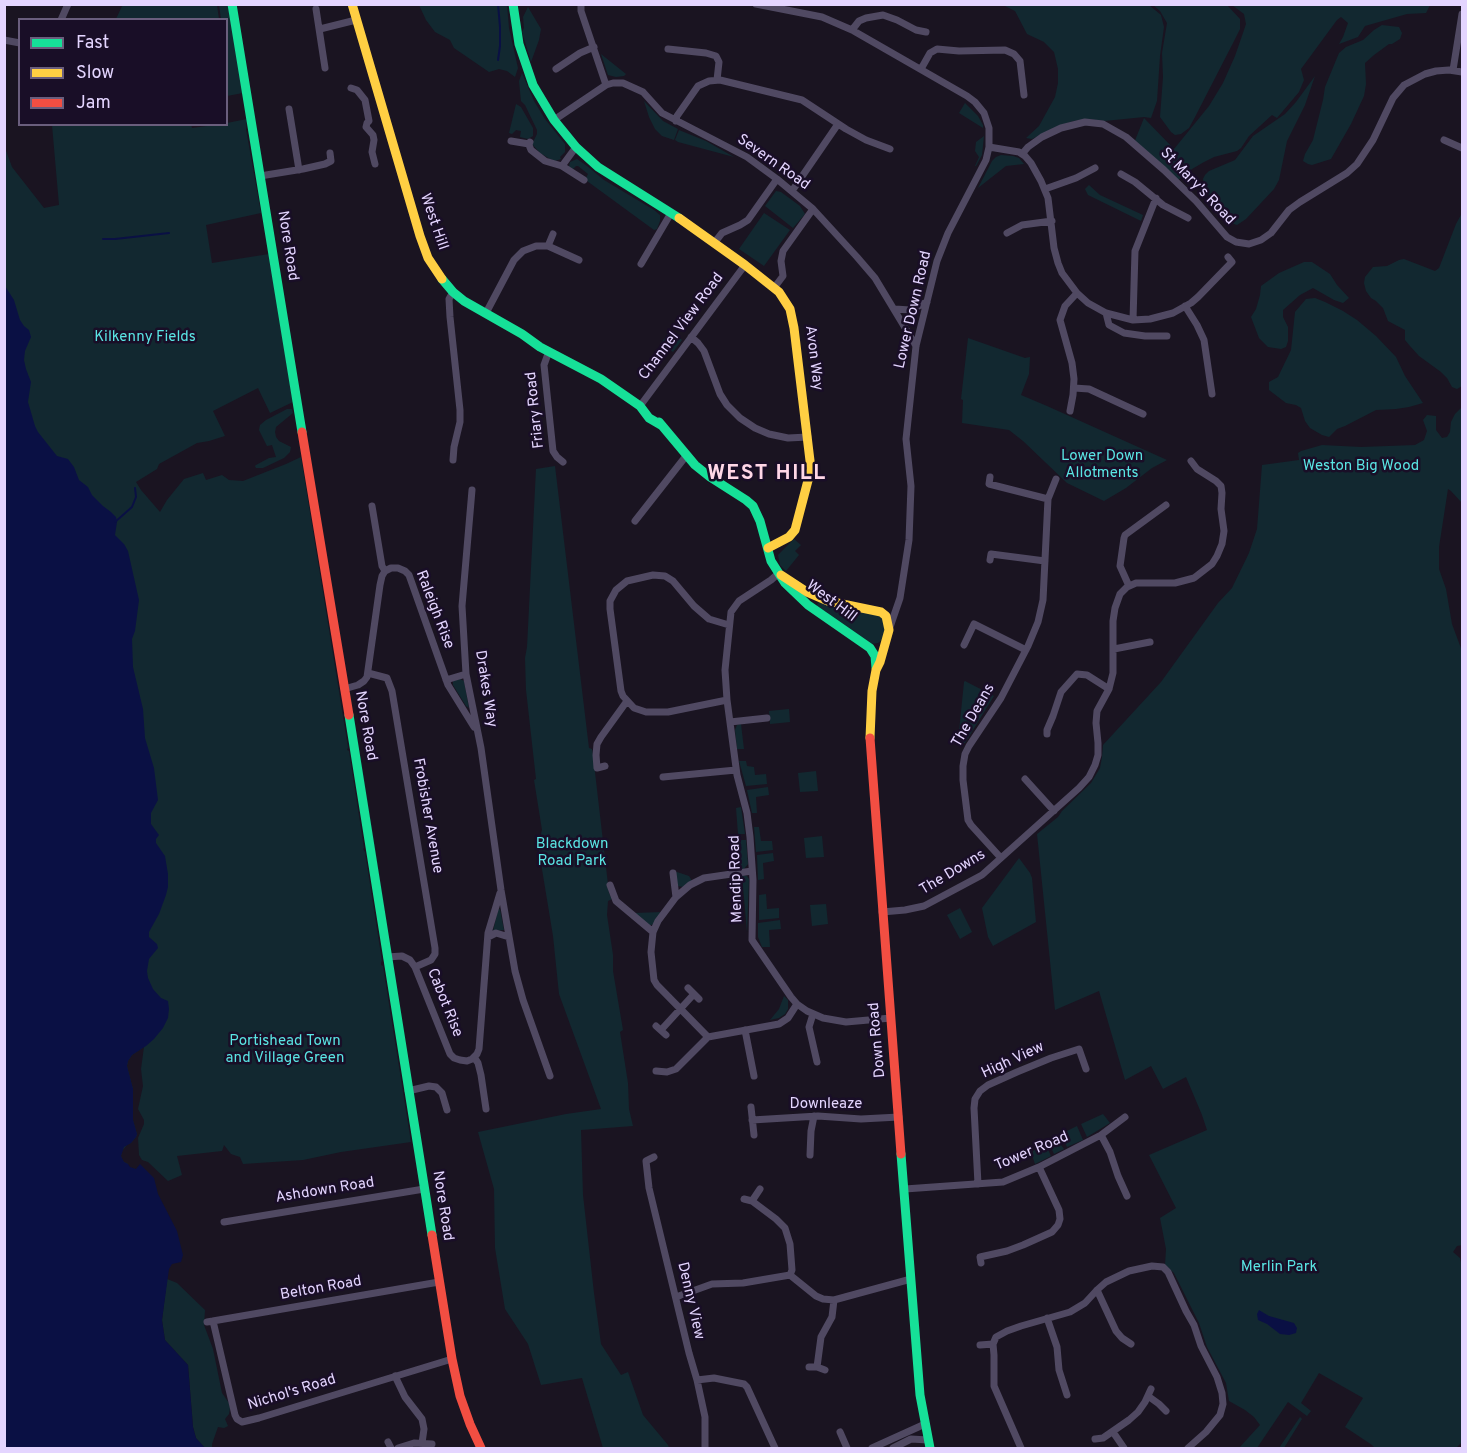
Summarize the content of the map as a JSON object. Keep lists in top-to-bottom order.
{
  "streets": {
    "street": [
      "Severn Road",
      "St Mary's Road",
      "West Hill",
      "Nore Road",
      "Lower Down Road",
      "Channel View Road",
      "Avon Way",
      "Friary Road",
      "Raleigh Rise",
      "Drakes Way",
      "The Deans",
      "Frobisher Avenue",
      "The Downs",
      "Mendip Road",
      "Cabot Rise",
      "Down Road",
      "High View",
      "Downleaze",
      "Tower Road",
      "Ashdown Road",
      "Belton Road",
      "Denny View",
      "Nichol's Road"
    ]
  },
  "crossings": [
    ["Severn Road", "Lower Down Road"],
    ["West Hill", "Lower Down Road"],
    ["West Hill", "Channel View Road"],
    ["West Hill", "Avon Way"],
    ["West Hill", "Friary Road"],
    ["West Hill", "Mendip Road"],
    ["West Hill", "Down Road"],
    ["Nore Road", "Cabot Rise"],
    ["Nore Road", "Ashdown Road"],
    ["Nore Road", "Belton Road"],
    ["Nore Road", "Nichol's Road"],
    ["Lower Down Road", "Down Road"],
    ["Channel View Road", "Avon Way"],
    ["Raleigh Rise", "Drakes Way"],
    ["Drakes Way", "Cabot Rise"],
    ["The Deans", "The Downs"],
    ["Frobisher Avenue", "Cabot Rise"],
    ["The Downs", "Down Road"],
    ["Mendip Road", "Down Road"],
    ["Down Road", "Downleaze"],
    ["Down Road", "Tower Road"],
    ["High View", "Tower Road"],
    ["Belton Road", "Nichol's Road"]
  ],
  "districts": ["WEST HILL"],
  "parks": [
    "Kilkenny Fields",
    "Lower Down Allotments",
    "Weston Big Wood",
    "Blackdown Road Park",
    "Portishead Town and Village Green",
    "Merlin Park"
  ],
  "legend": ["Fast", "Slow", "Jam"]
}
